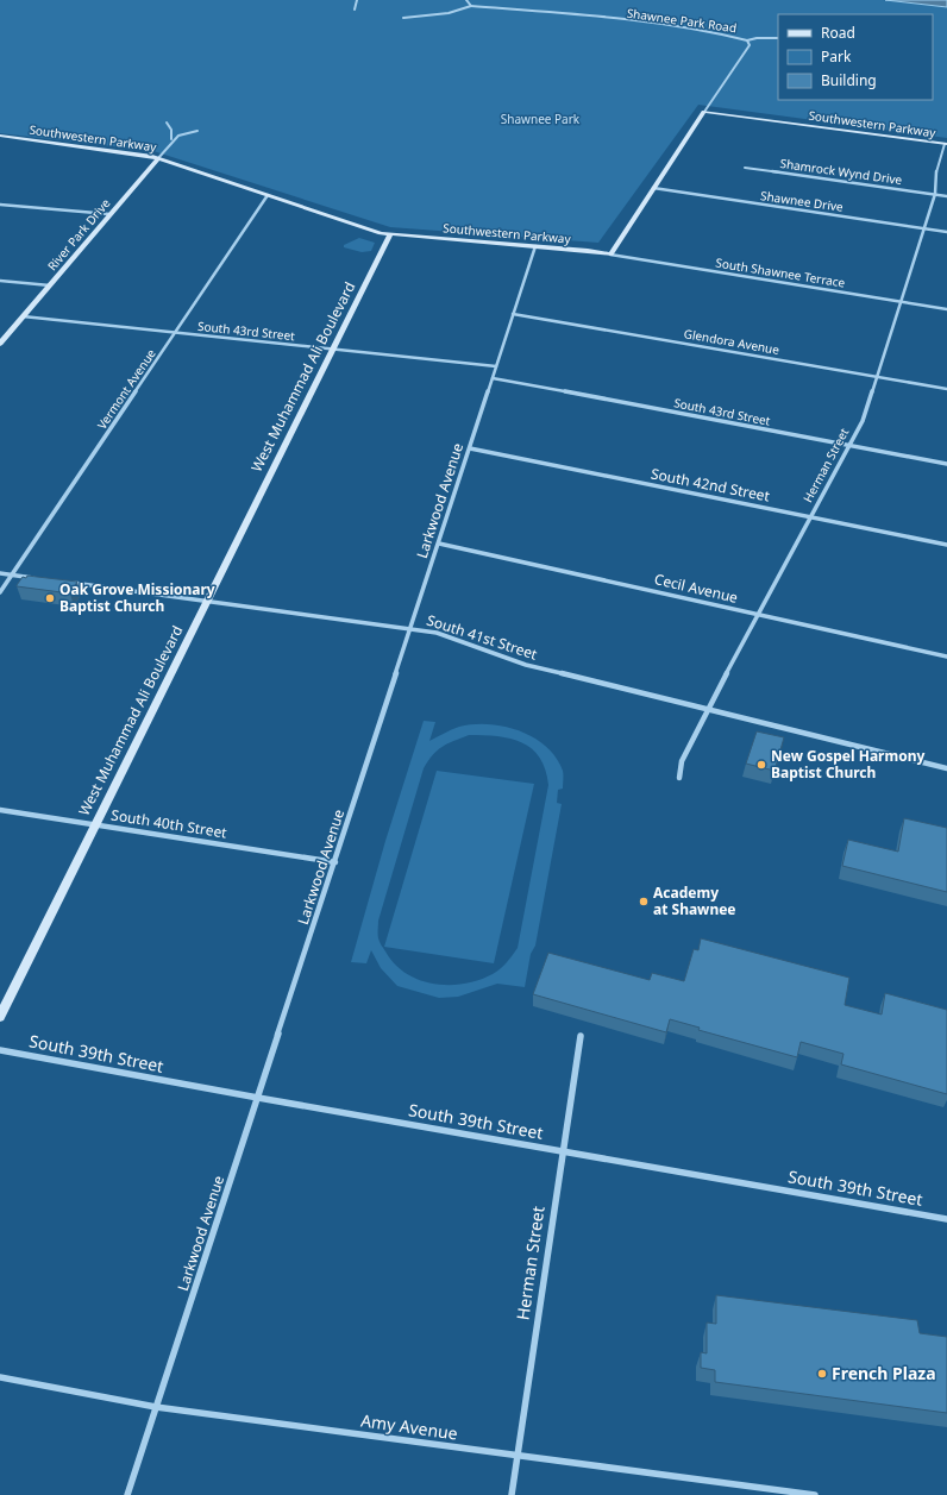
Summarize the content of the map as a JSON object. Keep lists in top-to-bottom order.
{
  "streets": {
    "street": [
      "Shawnee Park Road",
      "Southwestern Parkway",
      "Shamrock Wynd Drive",
      "Shawnee Drive",
      "River Park Drive",
      "South Shawnee Terrace",
      "South 43rd Street",
      "Glendora Avenue",
      "West Muhammad Ali Boulevard",
      "Vermont Avenue",
      "Herman Street",
      "South 42nd Street",
      "Larkwood Avenue",
      "Cecil Avenue",
      "South 41st Street",
      "South 40th Street",
      "South 39th Street",
      "Amy Avenue"
    ]
  },
  "crossings": [
    ["Shawnee Park Road", "Southwestern Parkway"],
    ["Southwestern Parkway", "River Park Drive"],
    ["Southwestern Parkway", "South Shawnee Terrace"],
    ["Southwestern Parkway", "West Muhammad Ali Boulevard"],
    ["Southwestern Parkway", "Vermont Avenue"],
    ["Southwestern Parkway", "Herman Street"],
    ["Southwestern Parkway", "Larkwood Avenue"],
    ["Shamrock Wynd Drive", "Herman Street"],
    ["Shawnee Drive", "Herman Street"],
    ["River Park Drive", "South 43rd Street"],
    ["South Shawnee Terrace", "Herman Street"],
    ["South 43rd Street", "West Muhammad Ali Boulevard"],
    ["South 43rd Street", "Vermont Avenue"],
    ["South 43rd Street", "Herman Street"],
    ["South 43rd Street", "Larkwood Avenue"],
    ["Glendora Avenue", "Herman Street"],
    ["Glendora Avenue", "Larkwood Avenue"],
    ["West Muhammad Ali Boulevard", "South 41st Street"],
    ["West Muhammad Ali Boulevard", "South 40th Street"],
    ["Herman Street", "South 42nd Street"],
    ["Herman Street", "Cecil Avenue"],
    ["Herman Street", "South 41st Street"],
    ["Herman Street", "South 39th Street"],
    ["Herman Street", "Amy Avenue"],
    ["South 42nd Street", "Larkwood Avenue"],
    ["Larkwood Avenue", "Cecil Avenue"],
    ["Larkwood Avenue", "South 41st Street"],
    ["Larkwood Avenue", "South 40th Street"],
    ["Larkwood Avenue", "South 39th Street"],
    ["Larkwood Avenue", "Amy Avenue"]
  ],
  "parks": ["Shawnee Park"],
  "places": [
    "Oak Grove Missionary Baptist Church",
    "New Gospel Harmony Baptist Church",
    "Academy at Shawnee",
    "French Plaza"
  ],
  "legend": ["Road", "Park", "Building"]
}
